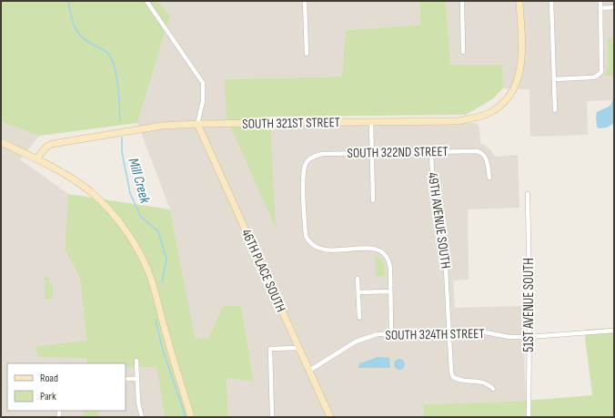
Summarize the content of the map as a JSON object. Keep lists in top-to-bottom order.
{
  "streets": {
    "main road": ["SOUTH 321ST STREET", "46TH PLACE SOUTH"],
    "street": [
      "SOUTH 322ND STREET",
      "49TH AVENUE SOUTH",
      "51ST AVENUE SOUTH",
      "SOUTH 324TH STREET"
    ]
  },
  "crossings": [
    ["SOUTH 321ST STREET", "46TH PLACE SOUTH"],
    ["SOUTH 322ND STREET", "49TH AVENUE SOUTH"],
    ["49TH AVENUE SOUTH", "SOUTH 324TH STREET"],
    ["46TH PLACE SOUTH", "SOUTH 324TH STREET"],
    ["51ST AVENUE SOUTH", "SOUTH 324TH STREET"]
  ],
  "water": ["Mill Creek"],
  "legend": ["Road", "Park"]
}
